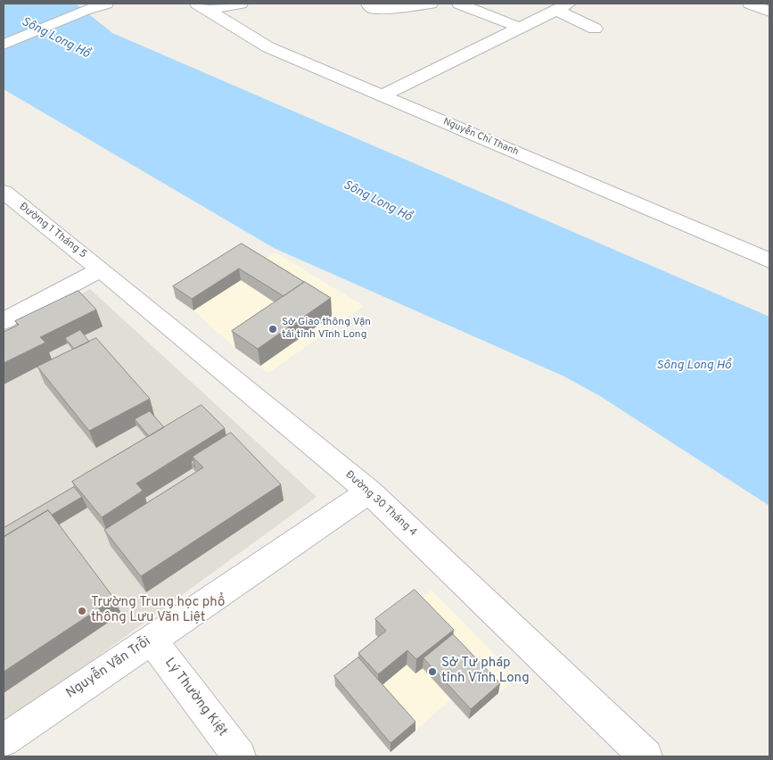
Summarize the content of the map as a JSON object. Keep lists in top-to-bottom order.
{
  "streets": {
    "street": [
      "Nguyễn Chí Thanh",
      "Đường 1 Tháng 5",
      "Đường 30 Tháng 4",
      "Nguyễn Văn Trỗi",
      "Lý Thường Kiệt"
    ]
  },
  "crossings": [
    ["Đường 1 Tháng 5", "Đường 30 Tháng 4"],
    ["Đường 30 Tháng 4", "Nguyễn Văn Trỗi"],
    ["Nguyễn Văn Trỗi", "Lý Thường Kiệt"]
  ],
  "water": ["Sông Long Hồ"],
  "places": ["Sở Giao thông Vận tải tỉnh Vĩnh Long", "Trường Trung học phổ thông Lưu Văn Liệt", "Sở Tư pháp tỉnh Vĩnh Long"]
}
